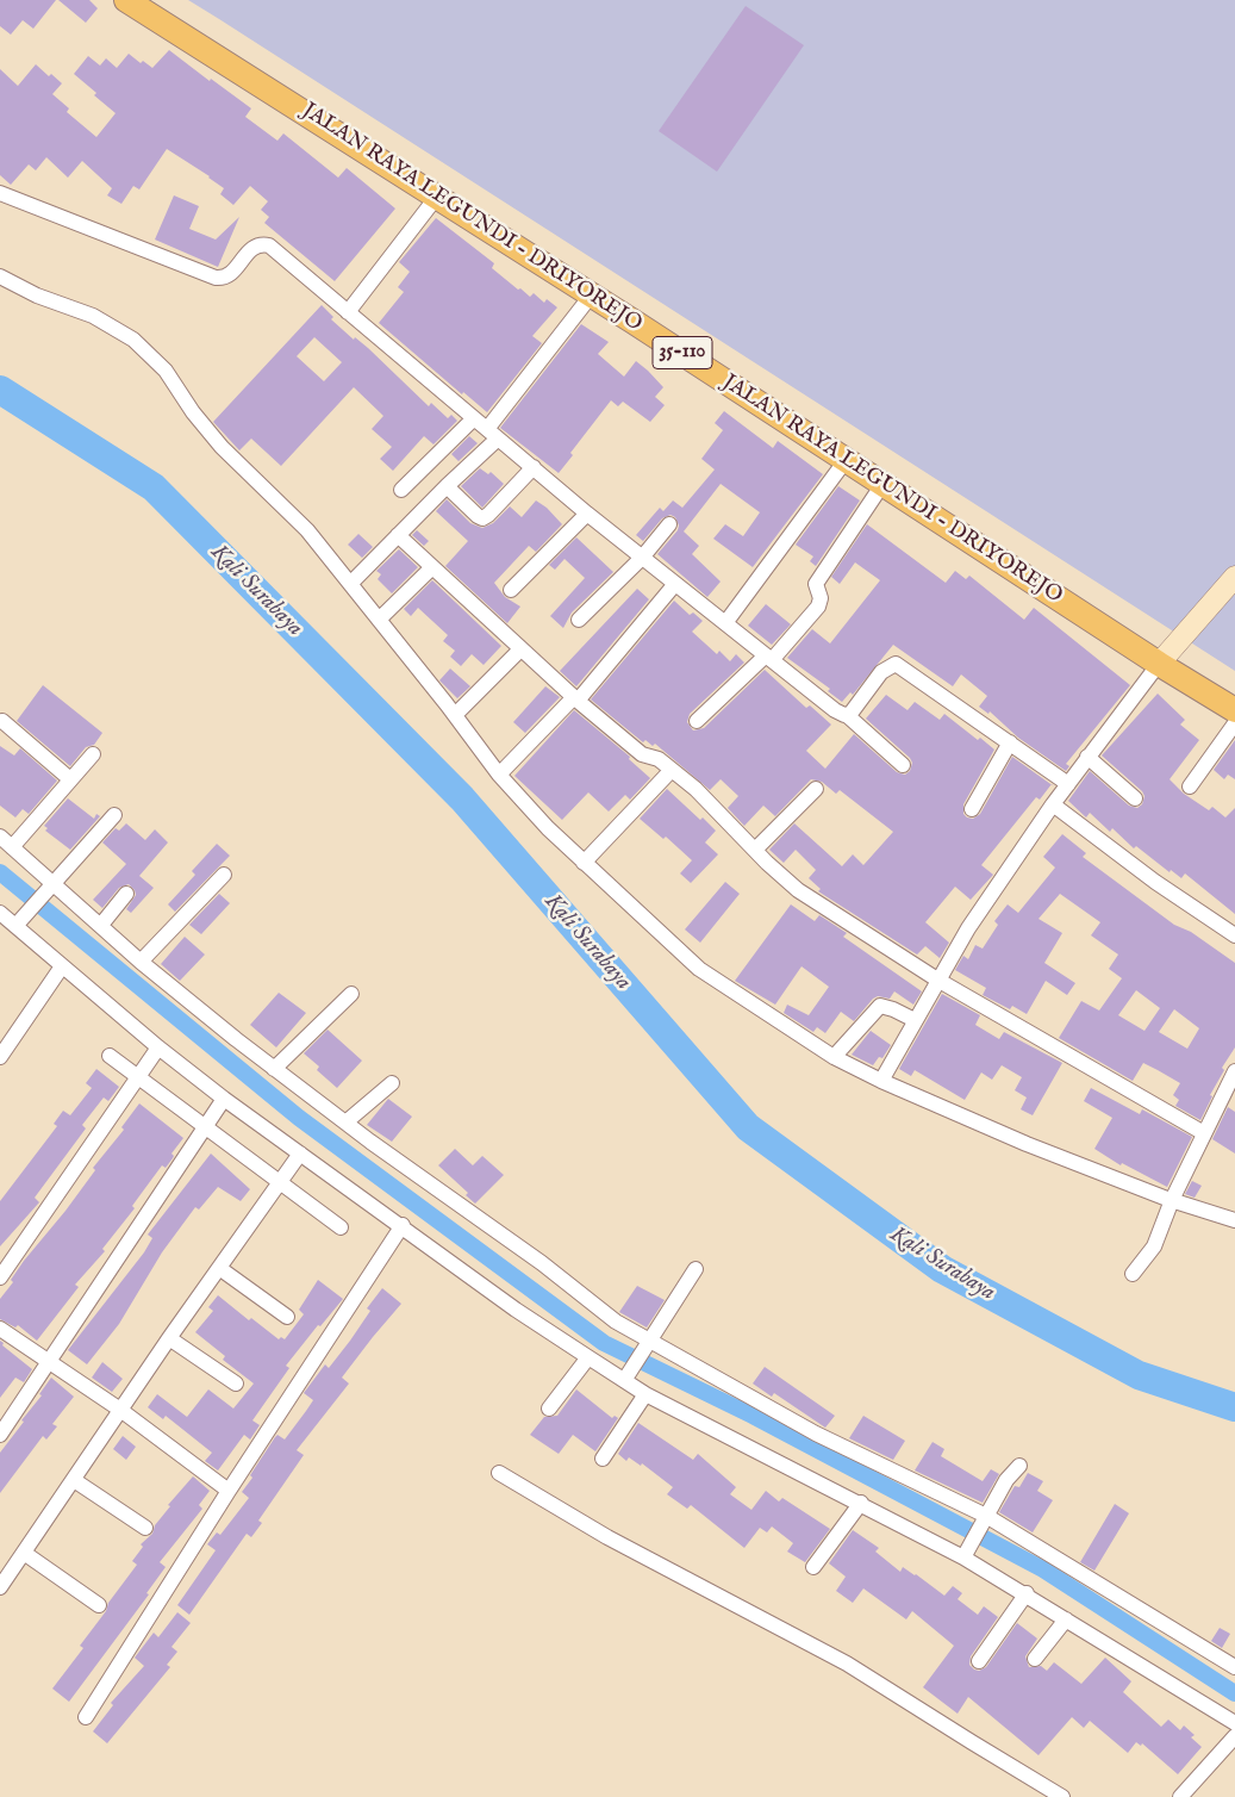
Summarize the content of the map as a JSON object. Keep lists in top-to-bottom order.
{
  "streets": {
    "main road": ["JALAN RAYA LEGUNDI - DRIYOREJO", "35-110"]
  },
  "water": ["Kali Surabaya"]
}
